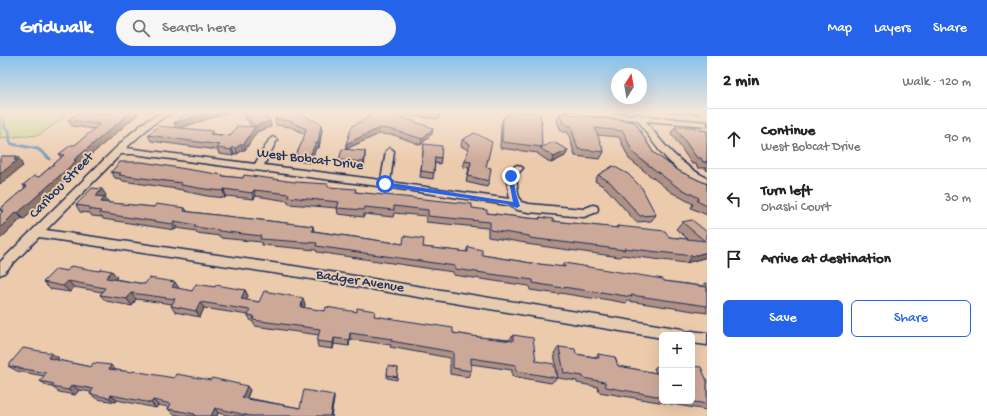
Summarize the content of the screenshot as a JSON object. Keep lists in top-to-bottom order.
{
  "streets": {
    "street": ["West Bobcat Drive", "Caribou Street", "Badger Avenue"]
  },
  "crossings": [
    ["West Bobcat Drive", "Caribou Street"],
    ["Caribou Street", "Badger Avenue"]
  ],
  "north": "top",
  "page": {
    "header": "Gridwalk",
    "search": "Search here",
    "nav": ["Map", "Layers", "Share"],
    "heading": ["2 min", "Walk · 120 m"],
    "list": [
      ["Continue", "West Bobcat Drive", "90 m"],
      ["Turn left", "Ohashi Court", "30 m"],
      "Arrive at destination"
    ],
    "buttons": ["Save", "Share"],
    "map_buttons": ["+", "−"]
  }
}
